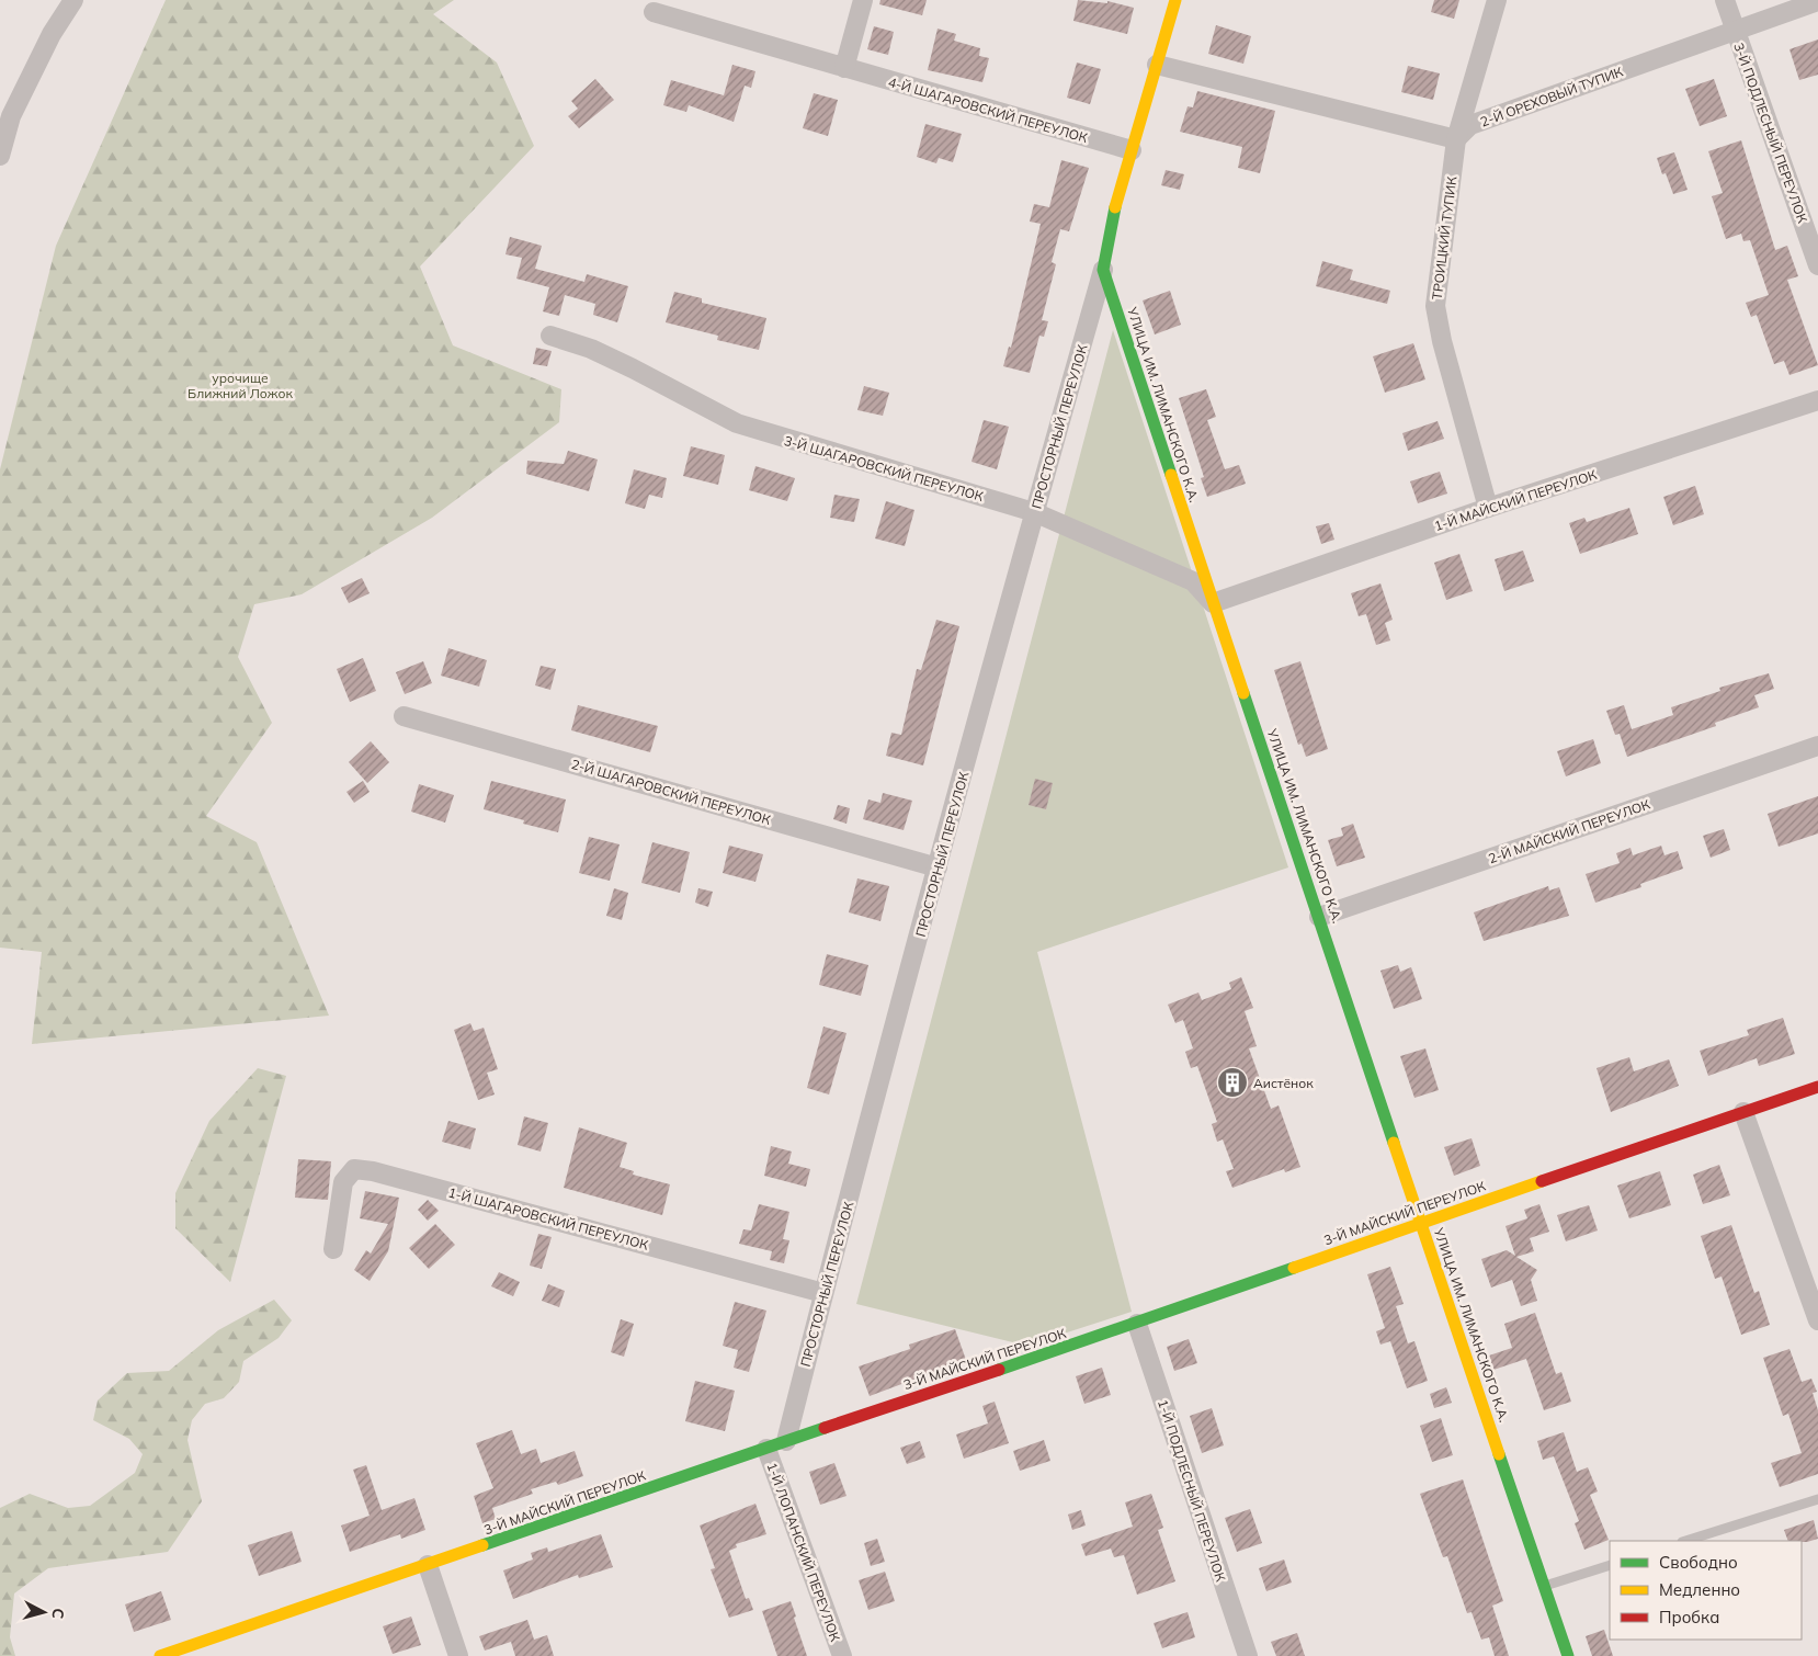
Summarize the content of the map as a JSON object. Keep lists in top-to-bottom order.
{
  "streets": {
    "street": [
      "2-Й ОРЕХОВЫЙ ТУПИК",
      "4-Й ШАГАРОВСКИЙ ПЕРЕУЛОК",
      "3-Й ПОДЛЕСНЫЙ ПЕРЕУЛОК",
      "ТРОИЦКИЙ ТУПИК",
      "УЛИЦА ИМ. ЛИМАНСКОГО К.А.",
      "ПРОСТОРНЫЙ ПЕРЕУЛОК",
      "3-Й ШАГАРОВСКИЙ ПЕРЕУЛОК",
      "1-Й МАЙСКИЙ ПЕРЕУЛОК",
      "2-Й ШАГАРОВСКИЙ ПЕРЕУЛОК",
      "2-Й МАЙСКИЙ ПЕРЕУЛОК",
      "3-Й МАЙСКИЙ ПЕРЕУЛОК",
      "1-Й ШАГАРОВСКИЙ ПЕРЕУЛОК",
      "1-Й ПОДЛЕСНЫЙ ПЕРЕУЛОК",
      "1-Й ЛОПАНСКИЙ ПЕРЕУЛОК"
    ]
  },
  "crossings": [
    ["2-Й ОРЕХОВЫЙ ТУПИК", "3-Й ПОДЛЕСНЫЙ ПЕРЕУЛОК"],
    ["2-Й ОРЕХОВЫЙ ТУПИК", "ТРОИЦКИЙ ТУПИК"],
    ["4-Й ШАГАРОВСКИЙ ПЕРЕУЛОК", "УЛИЦА ИМ. ЛИМАНСКОГО К.А."],
    ["ТРОИЦКИЙ ТУПИК", "1-Й МАЙСКИЙ ПЕРЕУЛОК"],
    ["УЛИЦА ИМ. ЛИМАНСКОГО К.А.", "ПРОСТОРНЫЙ ПЕРЕУЛОК"],
    ["УЛИЦА ИМ. ЛИМАНСКОГО К.А.", "3-Й ШАГАРОВСКИЙ ПЕРЕУЛОК"],
    ["УЛИЦА ИМ. ЛИМАНСКОГО К.А.", "1-Й МАЙСКИЙ ПЕРЕУЛОК"],
    ["УЛИЦА ИМ. ЛИМАНСКОГО К.А.", "2-Й МАЙСКИЙ ПЕРЕУЛОК"],
    ["УЛИЦА ИМ. ЛИМАНСКОГО К.А.", "3-Й МАЙСКИЙ ПЕРЕУЛОК"],
    ["ПРОСТОРНЫЙ ПЕРЕУЛОК", "3-Й ШАГАРОВСКИЙ ПЕРЕУЛОК"],
    ["ПРОСТОРНЫЙ ПЕРЕУЛОК", "2-Й ШАГАРОВСКИЙ ПЕРЕУЛОК"],
    ["ПРОСТОРНЫЙ ПЕРЕУЛОК", "3-Й МАЙСКИЙ ПЕРЕУЛОК"],
    ["ПРОСТОРНЫЙ ПЕРЕУЛОК", "1-Й ШАГАРОВСКИЙ ПЕРЕУЛОК"],
    ["3-Й ШАГАРОВСКИЙ ПЕРЕУЛОК", "1-Й МАЙСКИЙ ПЕРЕУЛОК"],
    ["3-Й МАЙСКИЙ ПЕРЕУЛОК", "1-Й ПОДЛЕСНЫЙ ПЕРЕУЛОК"],
    ["3-Й МАЙСКИЙ ПЕРЕУЛОК", "1-Й ЛОПАНСКИЙ ПЕРЕУЛОК"]
  ],
  "parks": ["урочище Ближний Ложок"],
  "places": {
    "building": ["Аистёнок"]
  },
  "legend": ["Свободно", "Медленно", "Пробка"],
  "north": "right"
}
